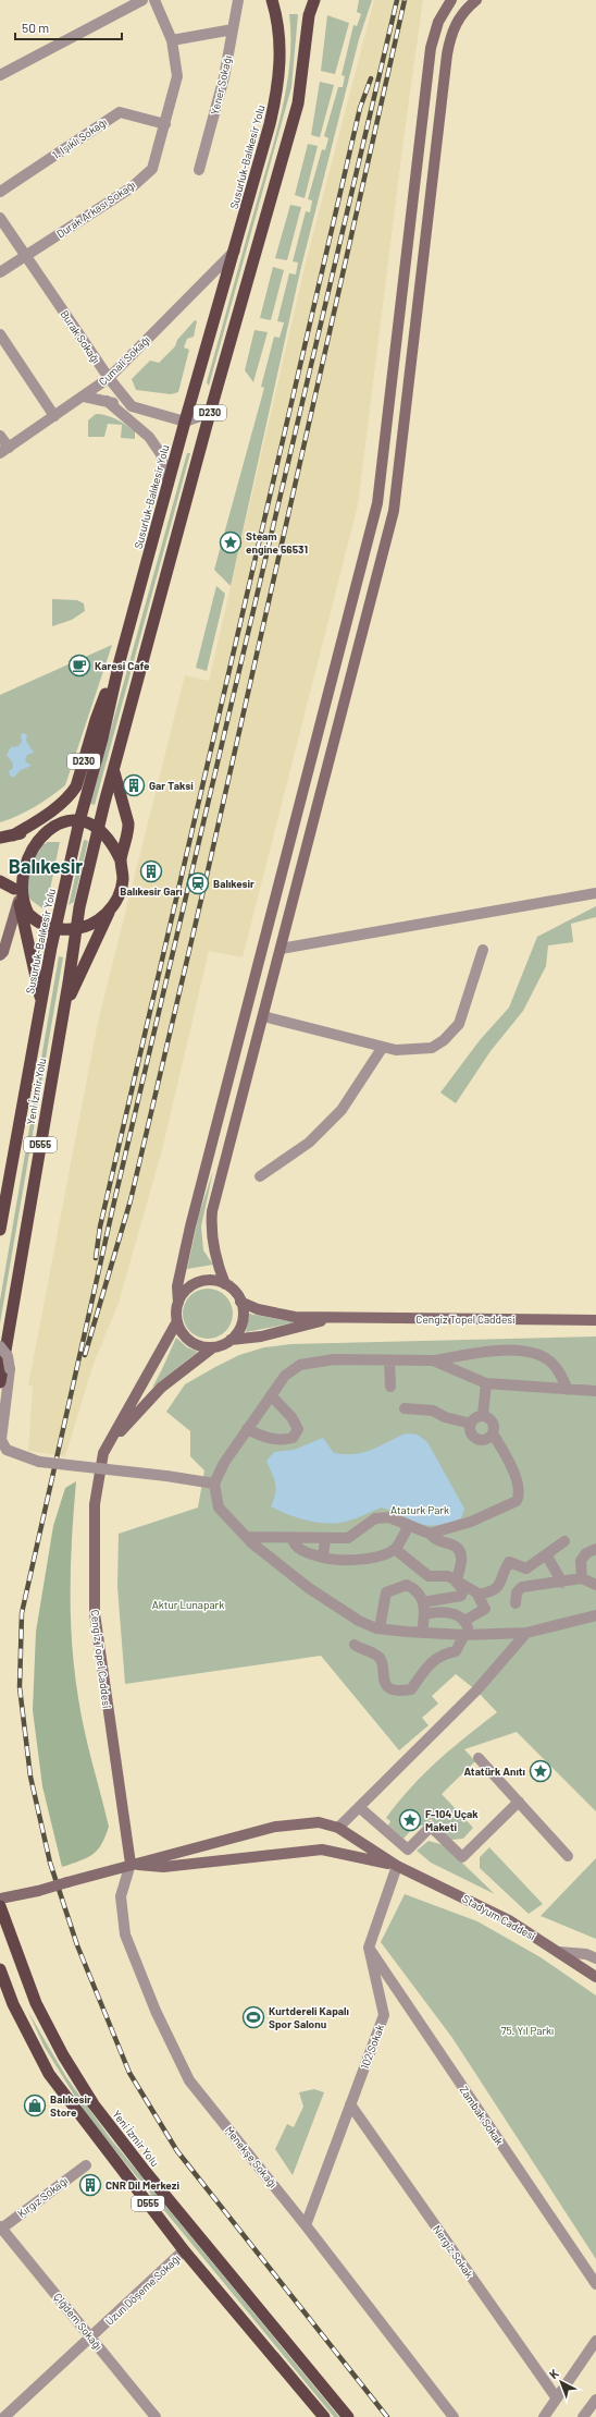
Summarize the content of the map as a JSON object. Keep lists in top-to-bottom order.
{
  "streets": {
    "highway": [
      "Susurluk-Balıkesir Yolu",
      "D230",
      "Yeni İzmir Yolu",
      "D555"
    ],
    "main road": ["Cengiz Topel Caddesi", "Stadyum Caddesi"],
    "street": [
      "Yener Sokağı",
      "1. Işıklı Sokağı",
      "Durak Arkası Sokağı",
      "Burak Sokağı",
      "Cumali Sokağı",
      "102 Sokak",
      "Zambak Sokak",
      "Menekşe Sokağı",
      "Kırgız Sokağı",
      "Nergiz Sokak",
      "Uzun Döşeme Sokağı",
      "Çiğdem Sokağı"
    ]
  },
  "crossings": [
    ["1. Işıklı Sokağı", "Durak Arkası Sokağı"],
    ["Susurluk-Balıkesir Yolu", "Cumali Sokağı"],
    ["Susurluk-Balıkesir Yolu", "D230"],
    ["Susurluk-Balıkesir Yolu", "Yeni İzmir Yolu"],
    ["Susurluk-Balıkesir Yolu", "D555"],
    ["Durak Arkası Sokağı", "Burak Sokağı"],
    ["Burak Sokağı", "Cumali Sokağı"],
    ["D230", "Yeni İzmir Yolu"],
    ["Yeni İzmir Yolu", "D555"],
    ["D555", "Uzun Döşeme Sokağı"],
    ["Cengiz Topel Caddesi", "Menekşe Sokağı"],
    ["102 Sokak", "Zambak Sokak"],
    ["102 Sokak", "Menekşe Sokağı"],
    ["102 Sokak", "Nergiz Sokak"],
    ["Kırgız Sokağı", "Çiğdem Sokağı"],
    ["Uzun Döşeme Sokağı", "Çiğdem Sokağı"]
  ],
  "districts": ["Balıkesir"],
  "parks": ["Ataturk Park", "Aktur Lunapark", "75. Yıl Parkı"],
  "places": {
    "place": ["Steam engine 56531", "Atatürk Anıtı", "F-104 Uçak Maketi"],
    "cafe": ["Karesi Cafe"],
    "building": ["Gar Taksi", "Balıkesir Garı", "CNR Dil Merkezi"],
    "station": ["Balıkesir"],
    "sports": ["Kurtdereli Kapalı Spor Salonu"],
    "shop": ["Balıkesir Store"]
  },
  "scale_bar": "50 m",
  "north": "top left"
}
